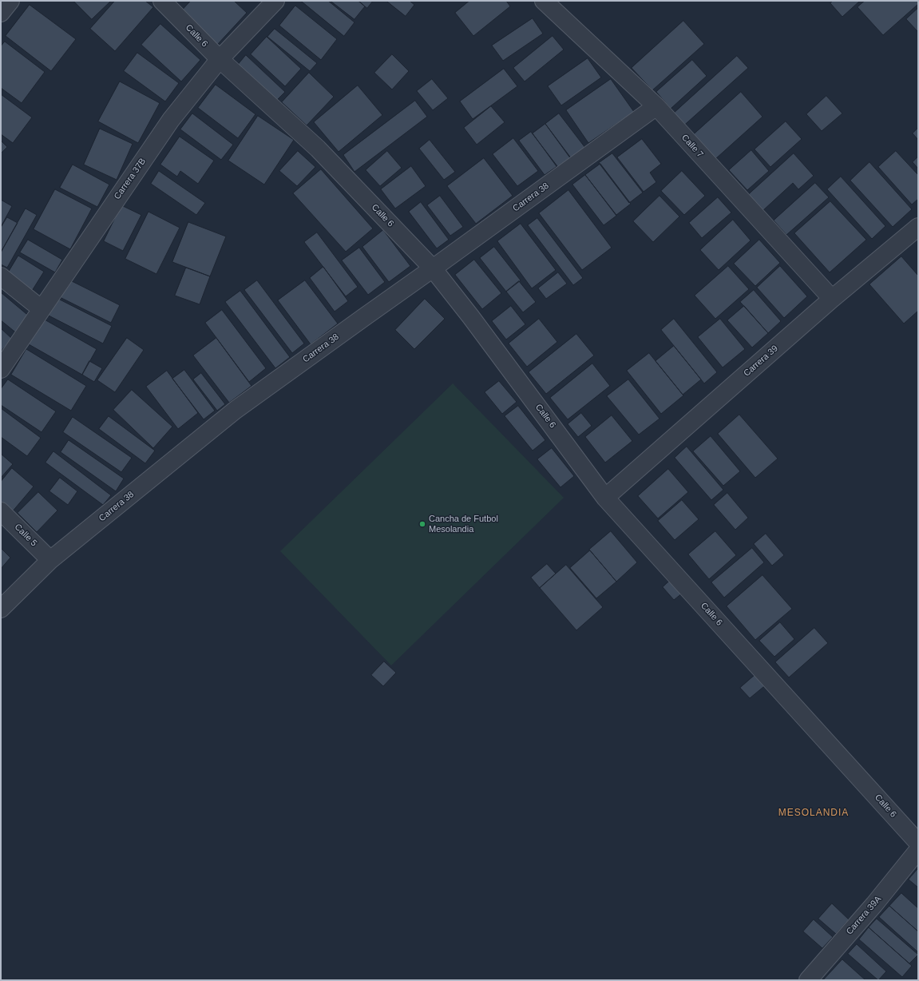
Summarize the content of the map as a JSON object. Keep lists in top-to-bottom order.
{
  "streets": {
    "street": [
      "Calle 6",
      "Calle 7",
      "Carrera 37B",
      "Carrera 38",
      "Carrera 39",
      "Calle 5",
      "Carrera 39A"
    ]
  },
  "crossings": [
    ["Calle 6", "Carrera 37B"],
    ["Calle 6", "Carrera 38"],
    ["Calle 6", "Carrera 39"],
    ["Calle 7", "Carrera 38"],
    ["Calle 7", "Carrera 39"],
    ["Carrera 38", "Calle 5"]
  ],
  "districts": ["MESOLANDIA"],
  "places": ["Cancha de Futbol Mesolandia"]
}
